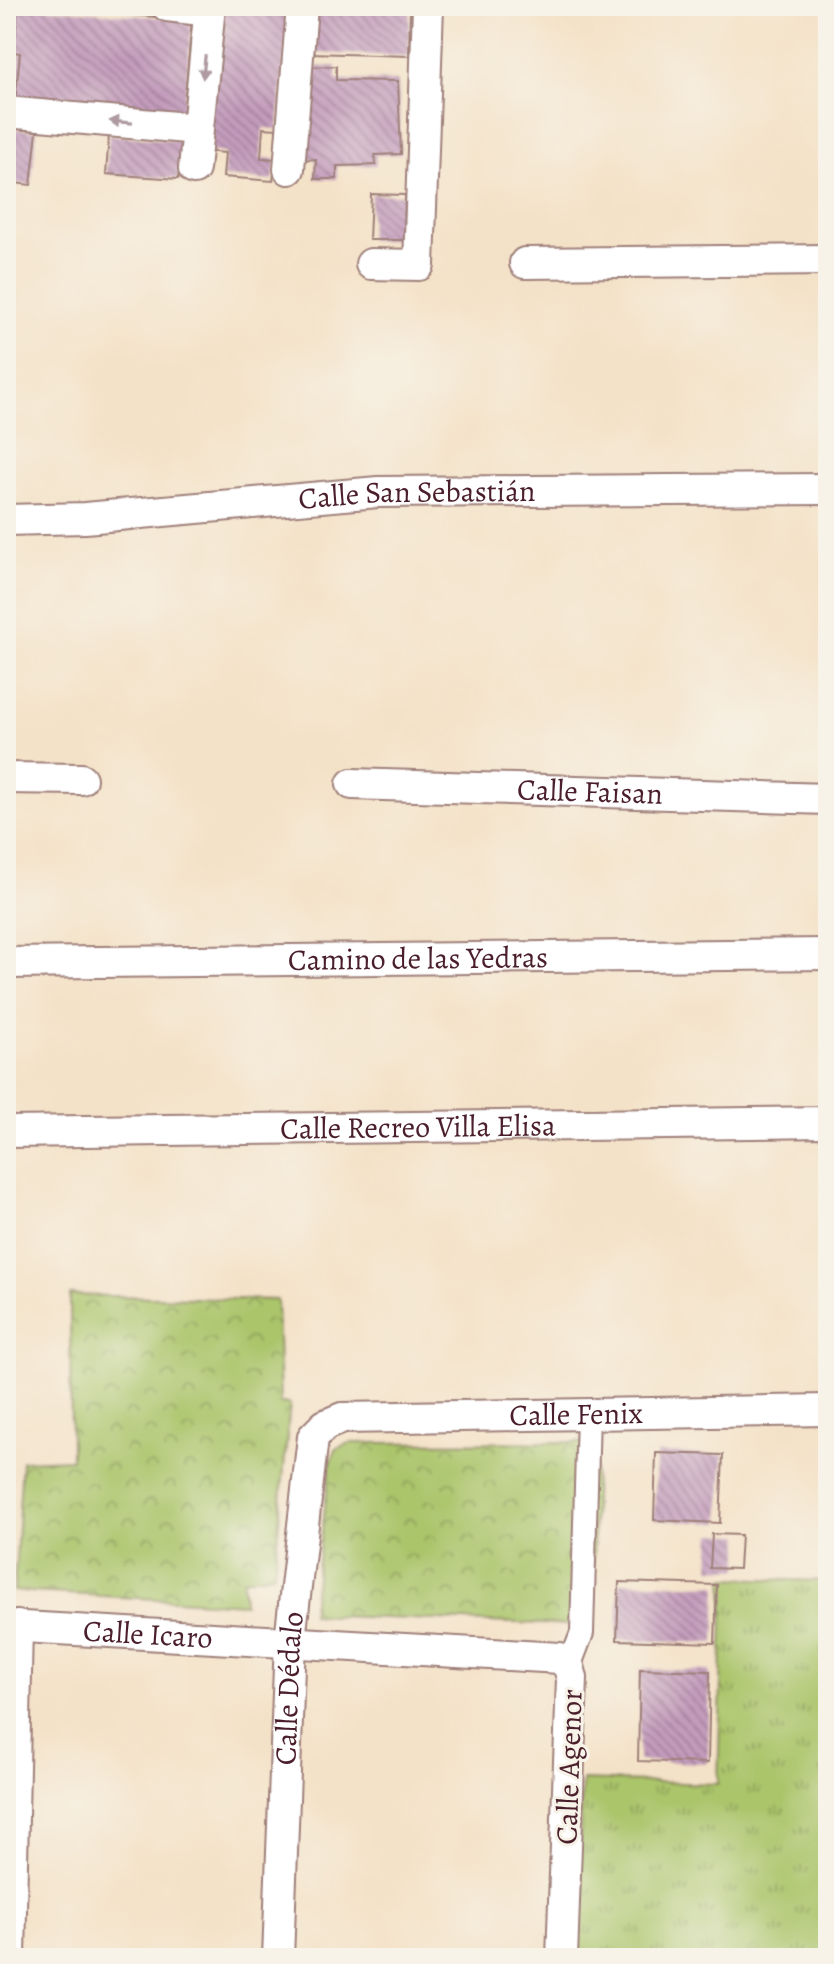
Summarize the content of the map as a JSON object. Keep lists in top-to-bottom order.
{
  "streets": {
    "street": [
      "Calle San Sebastián",
      "Calle Faisan",
      "Camino de las Yedras",
      "Calle Recreo Villa Elisa",
      "Calle Fenix",
      "Calle Icaro",
      "Calle Dédalo",
      "Calle Agenor"
    ]
  },
  "crossings": [
    ["Calle Fenix", "Calle Dédalo"],
    ["Calle Icaro", "Calle Dédalo"],
    ["Calle Icaro", "Calle Agenor"],
    ["Calle Dédalo", "Calle Agenor"]
  ]
}
